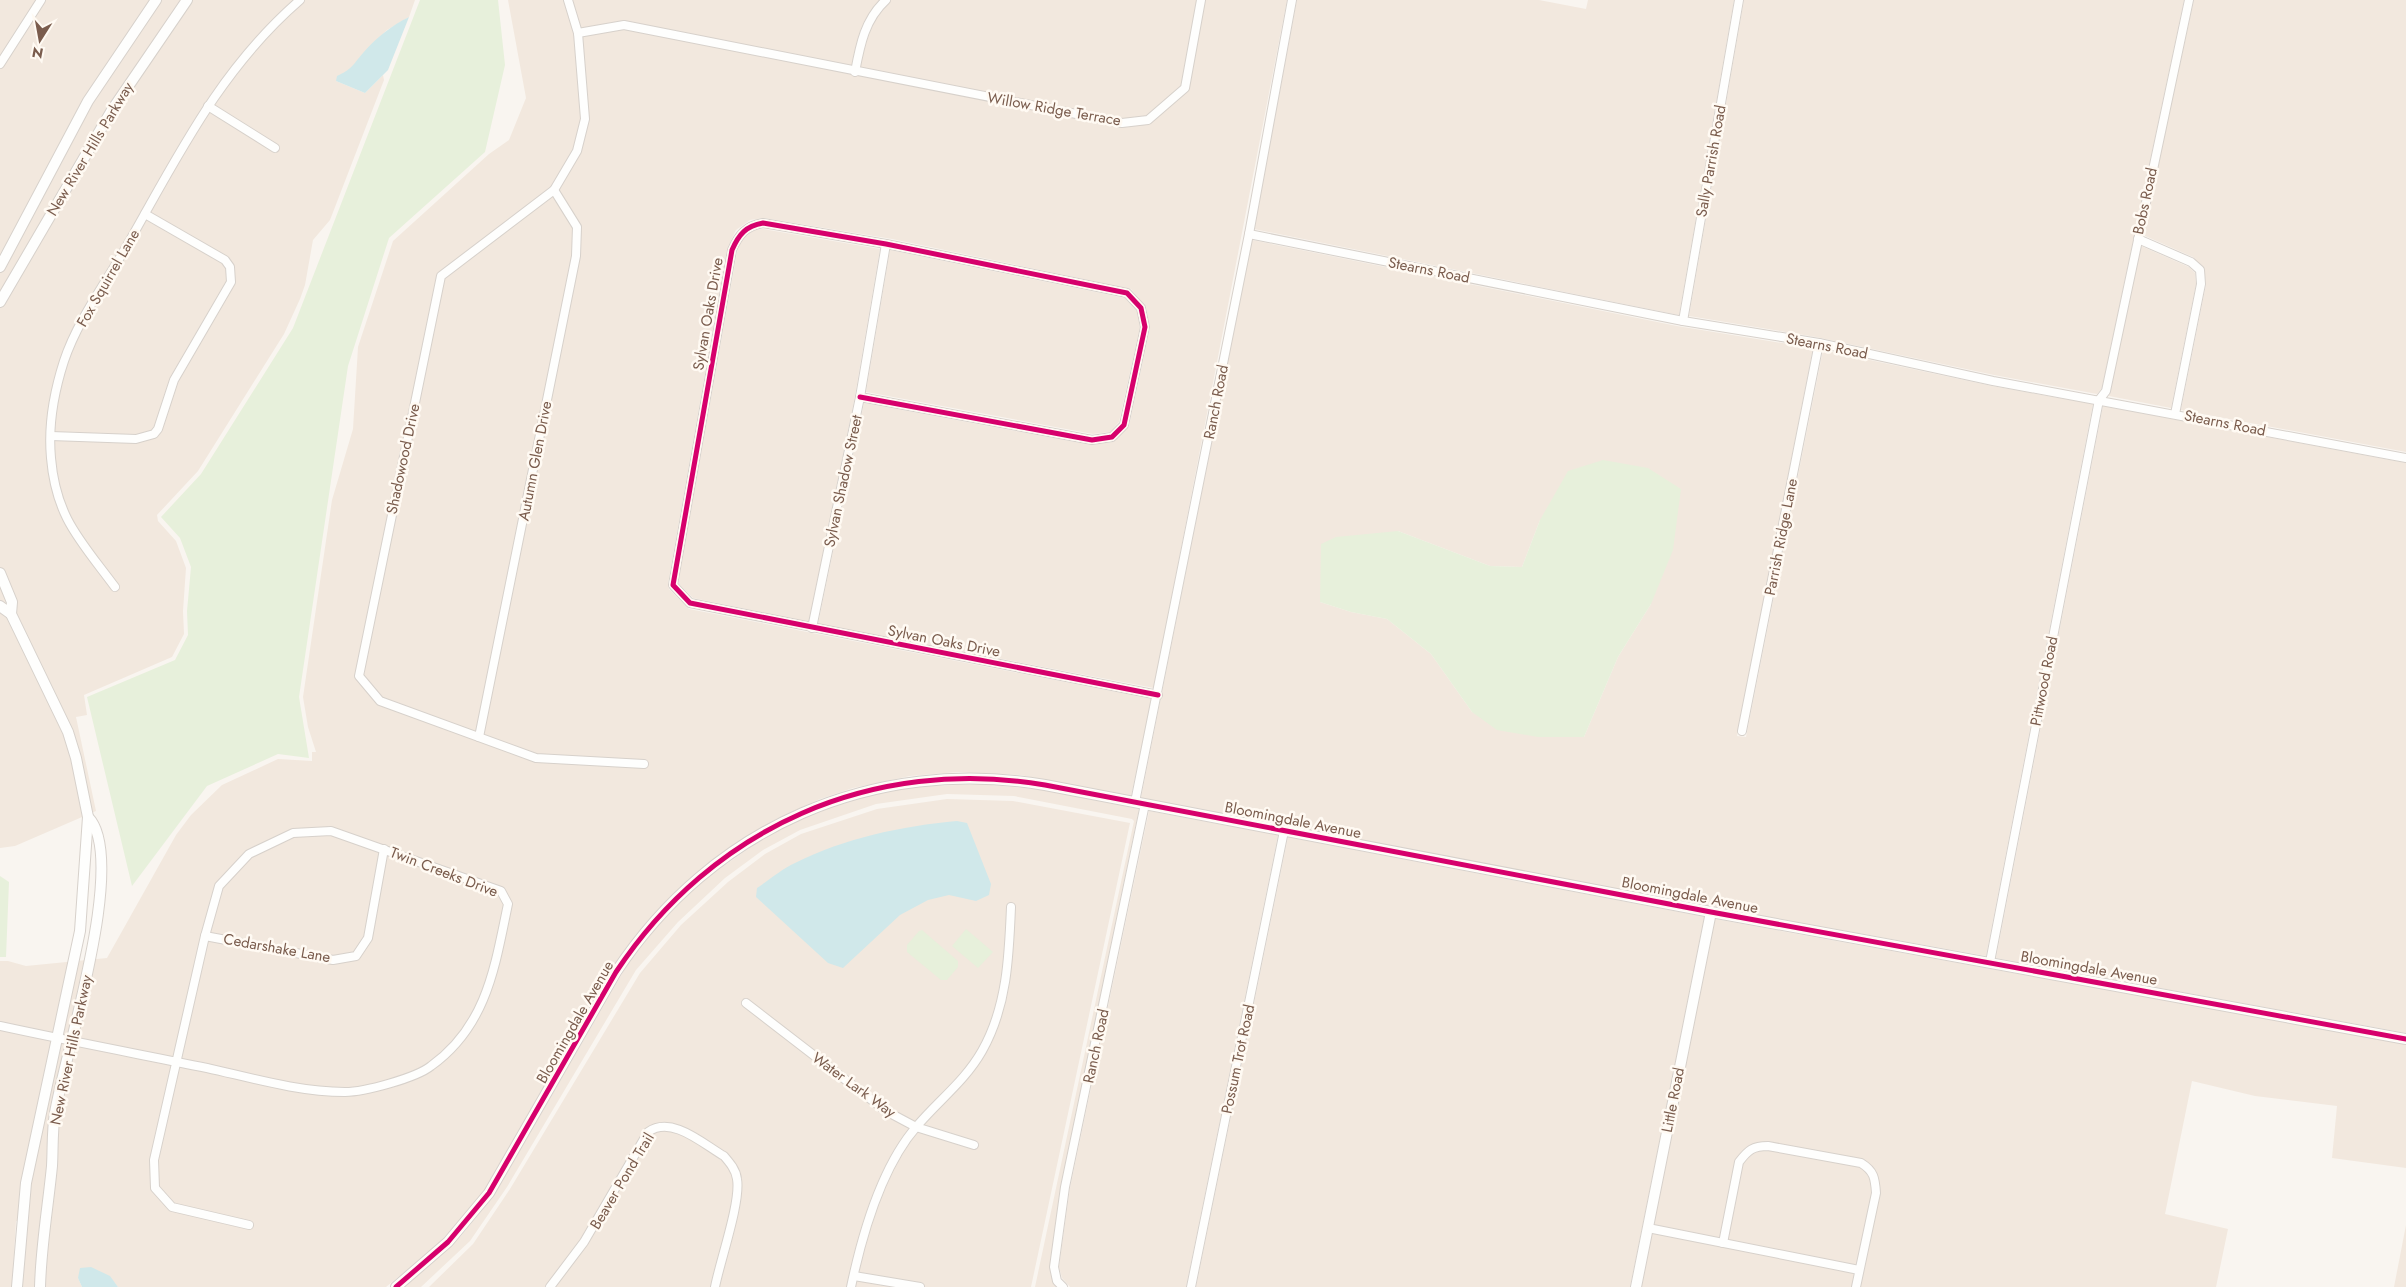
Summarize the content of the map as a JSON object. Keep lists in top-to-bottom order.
{
  "streets": {
    "street": [
      "Willow Ridge Terrace",
      "New River Hills Parkway",
      "Sally Parrish Road",
      "Bobs Road",
      "Stearns Road",
      "Fox Squirrel Lane",
      "Sylvan Oaks Drive",
      "Ranch Road",
      "Shadowood Drive",
      "Autumn Glen Drive",
      "Sylvan Shadow Street",
      "Parrish Ridge Lane",
      "Pittwood Road",
      "Bloomingdale Avenue",
      "Twin Creeks Drive",
      "Cedarshake Lane",
      "Possum Trot Road",
      "Water Lark Way",
      "Little Road",
      "Beaver Pond Trail"
    ]
  },
  "crossings": [
    ["Willow Ridge Terrace", "Shadowood Drive"],
    ["New River Hills Parkway", "Twin Creeks Drive"],
    ["Sally Parrish Road", "Stearns Road"],
    ["Bobs Road", "Stearns Road"],
    ["Bobs Road", "Pittwood Road"],
    ["Stearns Road", "Ranch Road"],
    ["Stearns Road", "Parrish Ridge Lane"],
    ["Stearns Road", "Pittwood Road"],
    ["Sylvan Oaks Drive", "Ranch Road"],
    ["Sylvan Oaks Drive", "Sylvan Shadow Street"],
    ["Ranch Road", "Bloomingdale Avenue"],
    ["Shadowood Drive", "Autumn Glen Drive"],
    ["Pittwood Road", "Bloomingdale Avenue"],
    ["Bloomingdale Avenue", "Possum Trot Road"],
    ["Bloomingdale Avenue", "Little Road"],
    ["Twin Creeks Drive", "Cedarshake Lane"]
  ],
  "north": "bottom"
}
